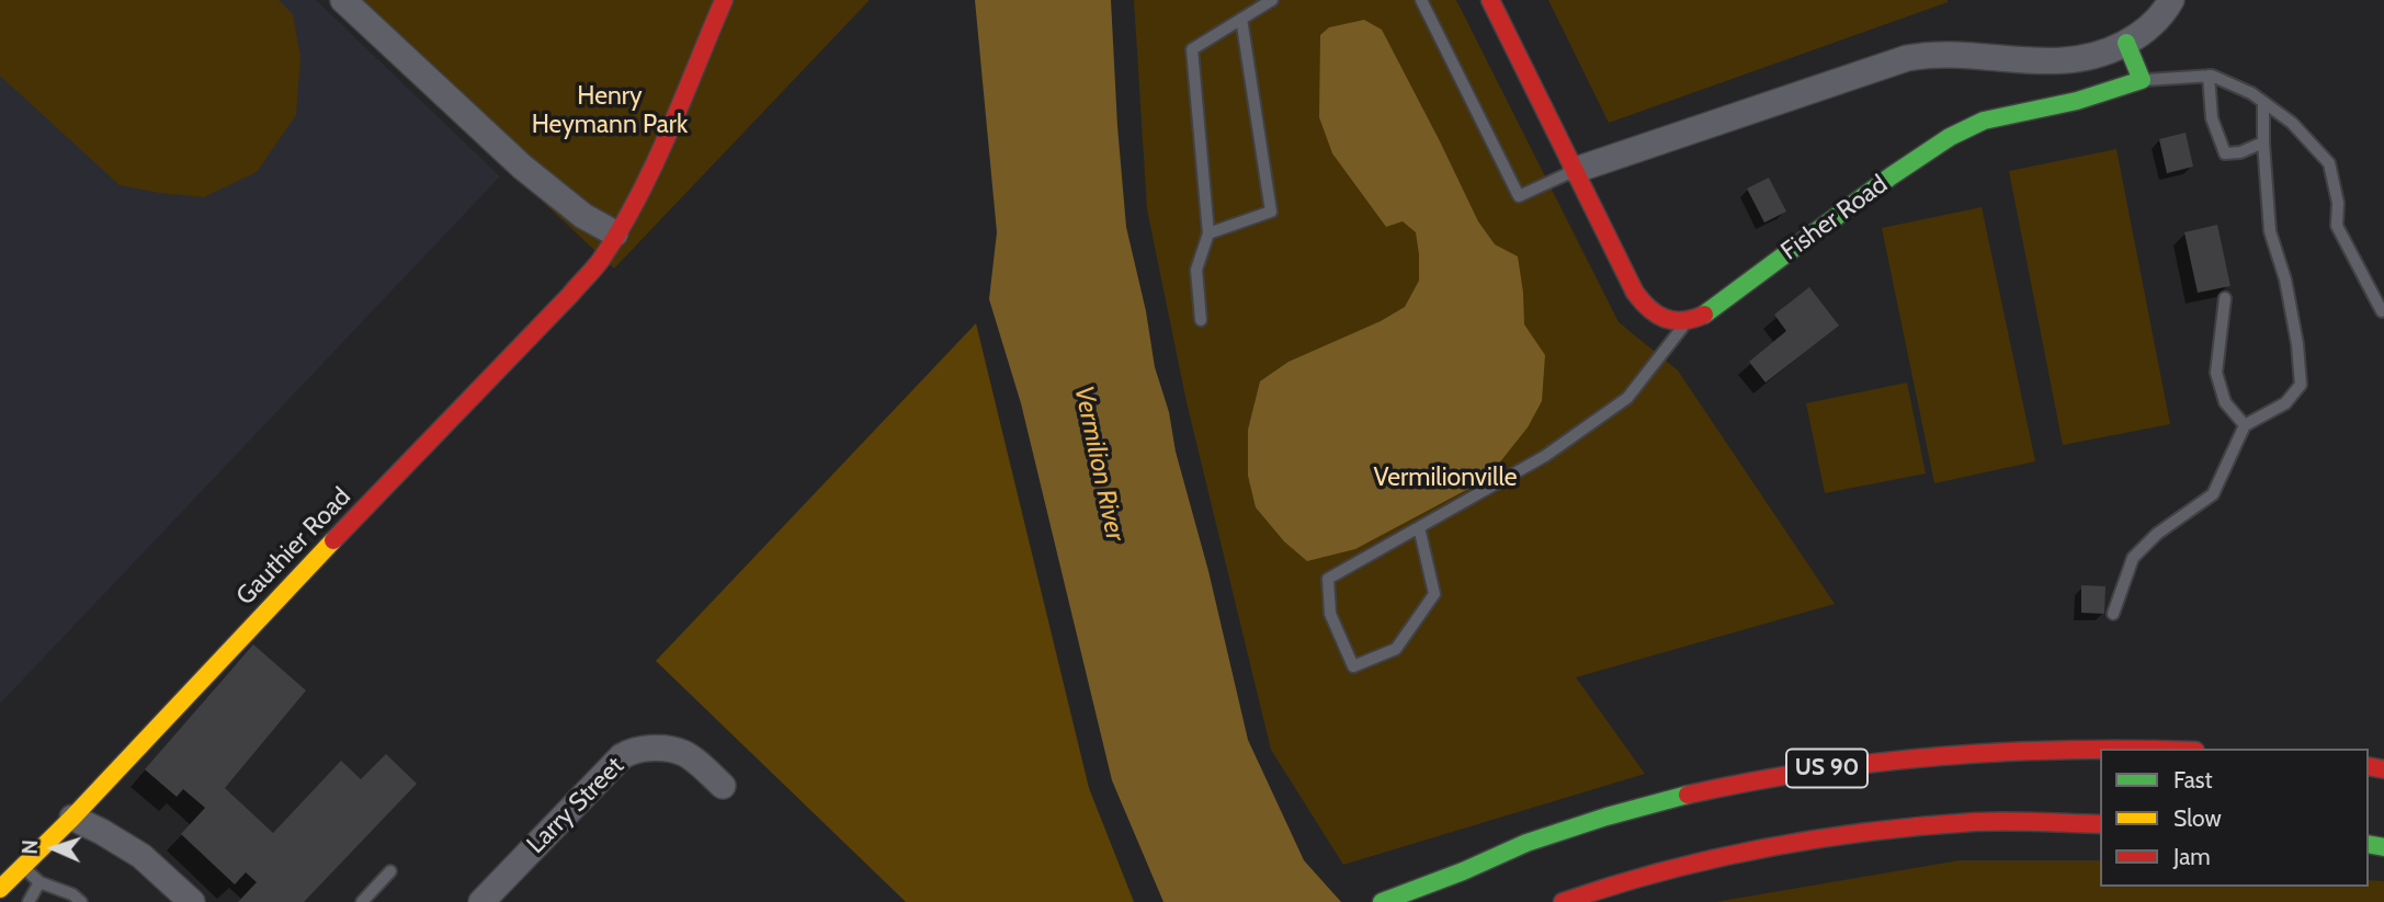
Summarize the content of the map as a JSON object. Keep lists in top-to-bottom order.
{
  "streets": {
    "main road": ["Fisher Road", "Gauthier Road", "US 90"],
    "street": ["Larry Street"]
  },
  "water": ["Vermilion River"],
  "parks": ["Henry Heymann Park", "Vermilionville"],
  "legend": ["Fast", "Slow", "Jam"],
  "north": "left"
}
